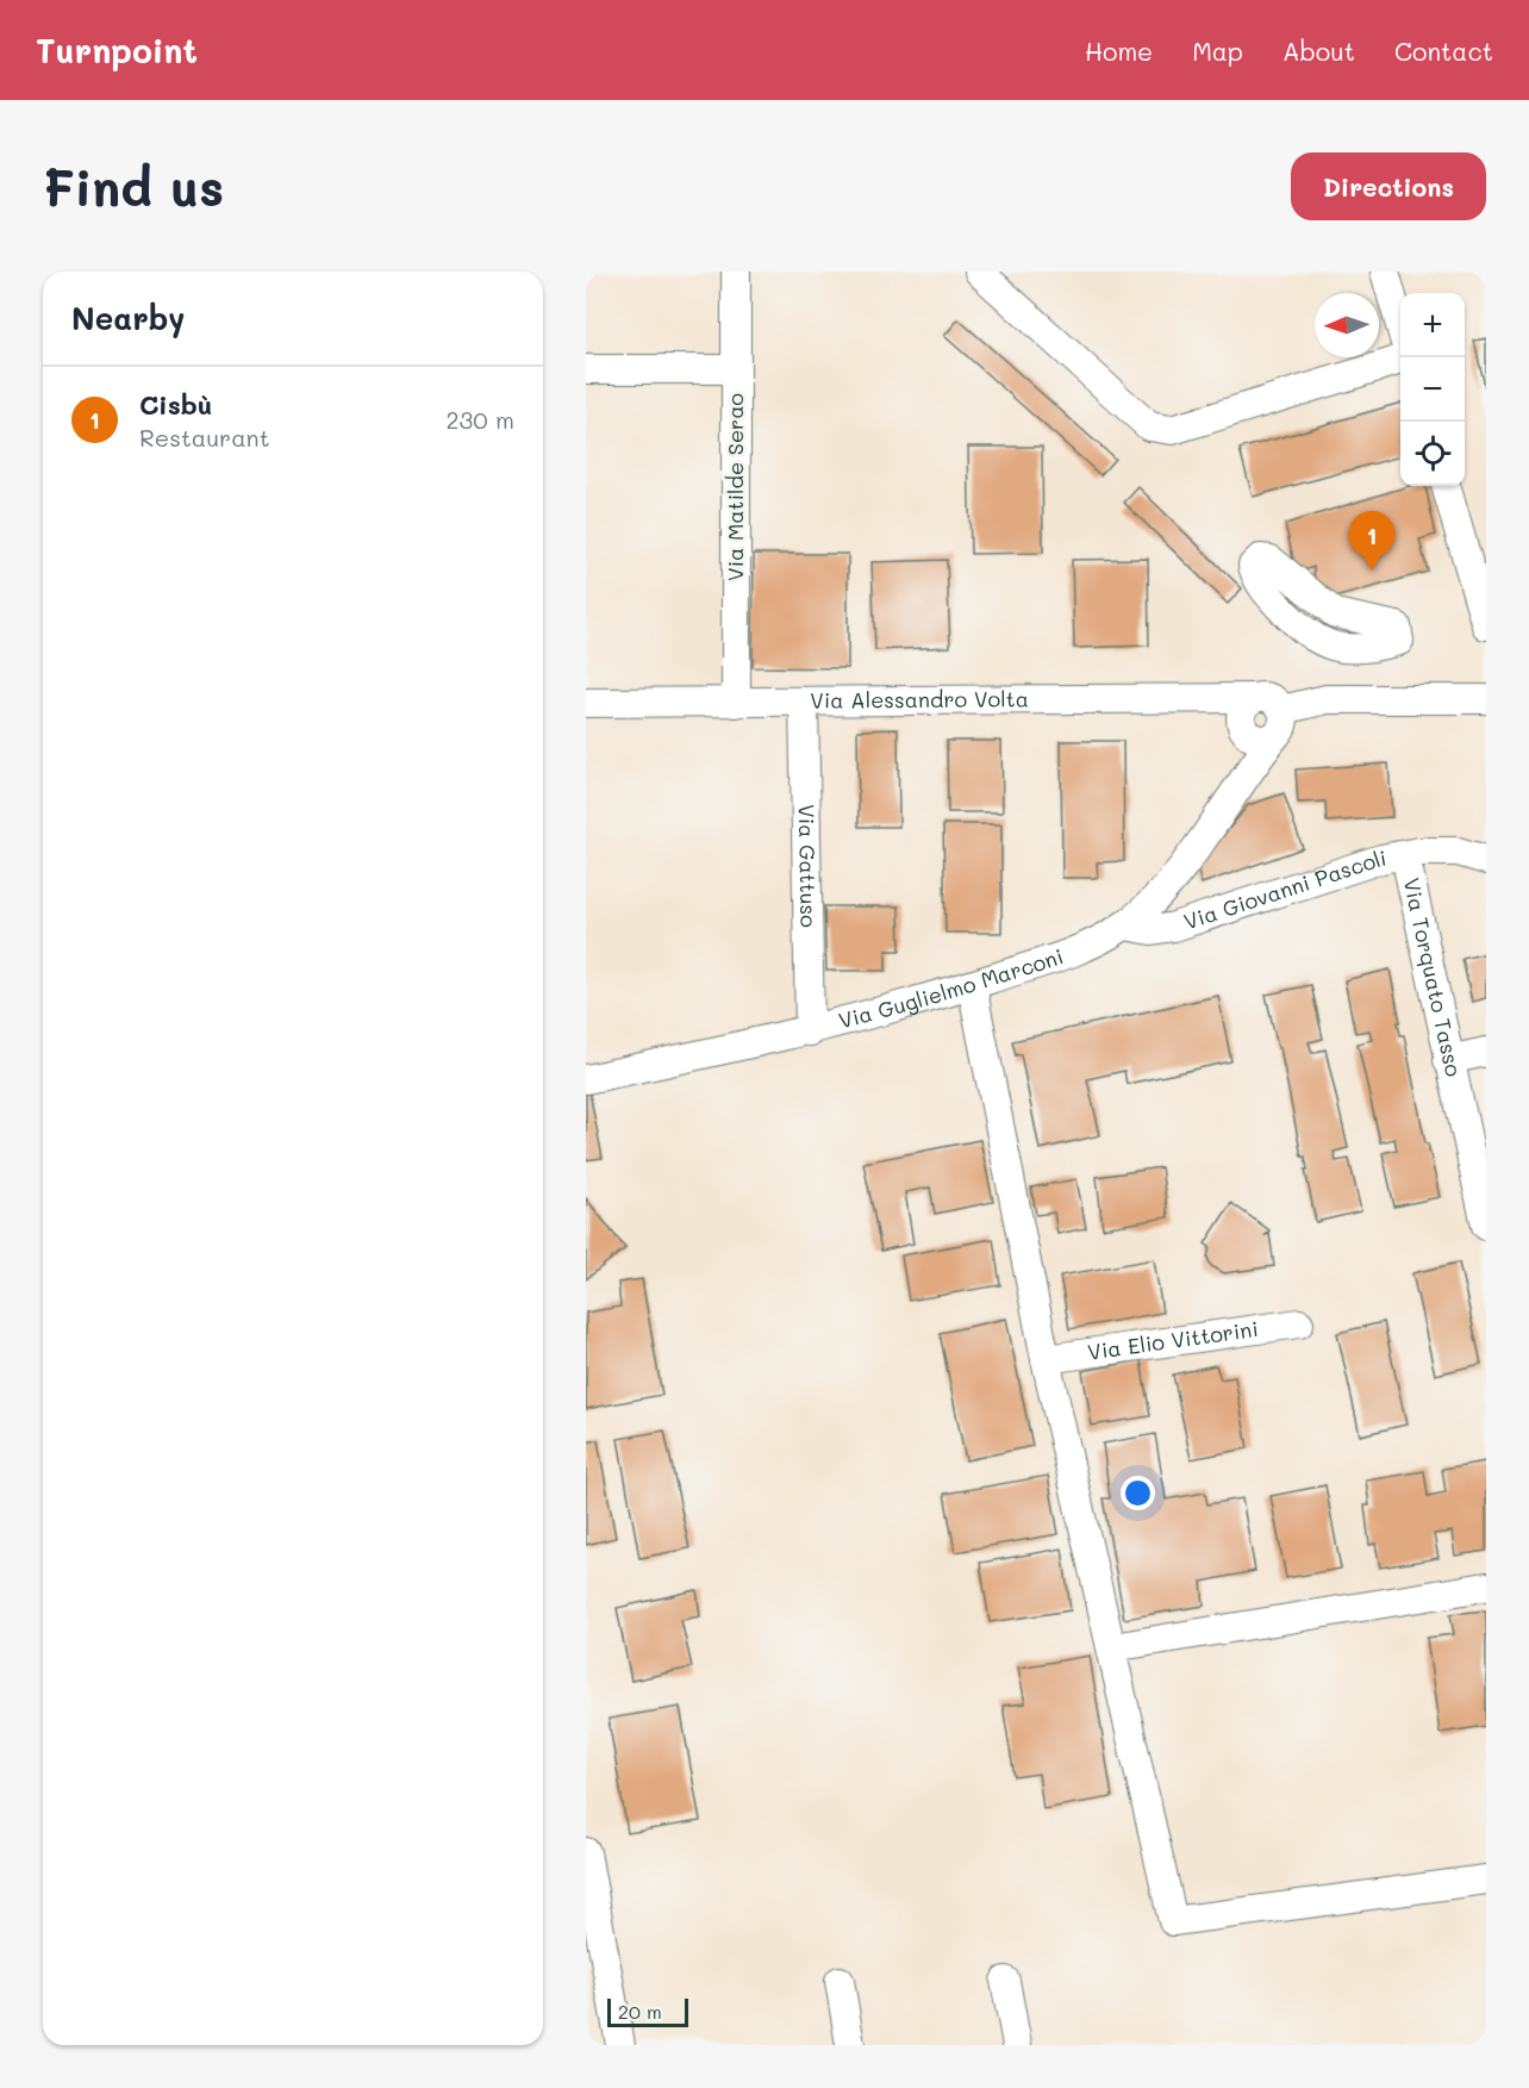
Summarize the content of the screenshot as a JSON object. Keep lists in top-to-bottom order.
{
  "streets": {
    "street": [
      "Via Matilde Serao",
      "Via Alessandro Volta",
      "Via Gattuso",
      "Via Giovanni Pascoli",
      "Via Torquato Tasso",
      "Via Guglielmo Marconi",
      "Via Elio Vittorini"
    ]
  },
  "crossings": [
    ["Via Matilde Serao", "Via Alessandro Volta"],
    ["Via Alessandro Volta", "Via Gattuso"],
    ["Via Alessandro Volta", "Via Guglielmo Marconi"],
    ["Via Gattuso", "Via Guglielmo Marconi"],
    ["Via Giovanni Pascoli", "Via Torquato Tasso"],
    ["Via Giovanni Pascoli", "Via Guglielmo Marconi"]
  ],
  "scale_bar": "20 m",
  "north": "left",
  "page": {
    "header": "Turnpoint",
    "nav": [
      "Home",
      "Map",
      "About",
      "Contact"
    ],
    "buttons": "Directions",
    "title": "Find us",
    "heading": "Nearby",
    "map_buttons": ["+", "−"],
    "list": [
      {
        "mark": "1",
        "name": "Cisbù",
        "note": "Restaurant",
        "value": "230 m"
      }
    ],
    "pins": "1",
    "scale": "20 m"
  }
}
